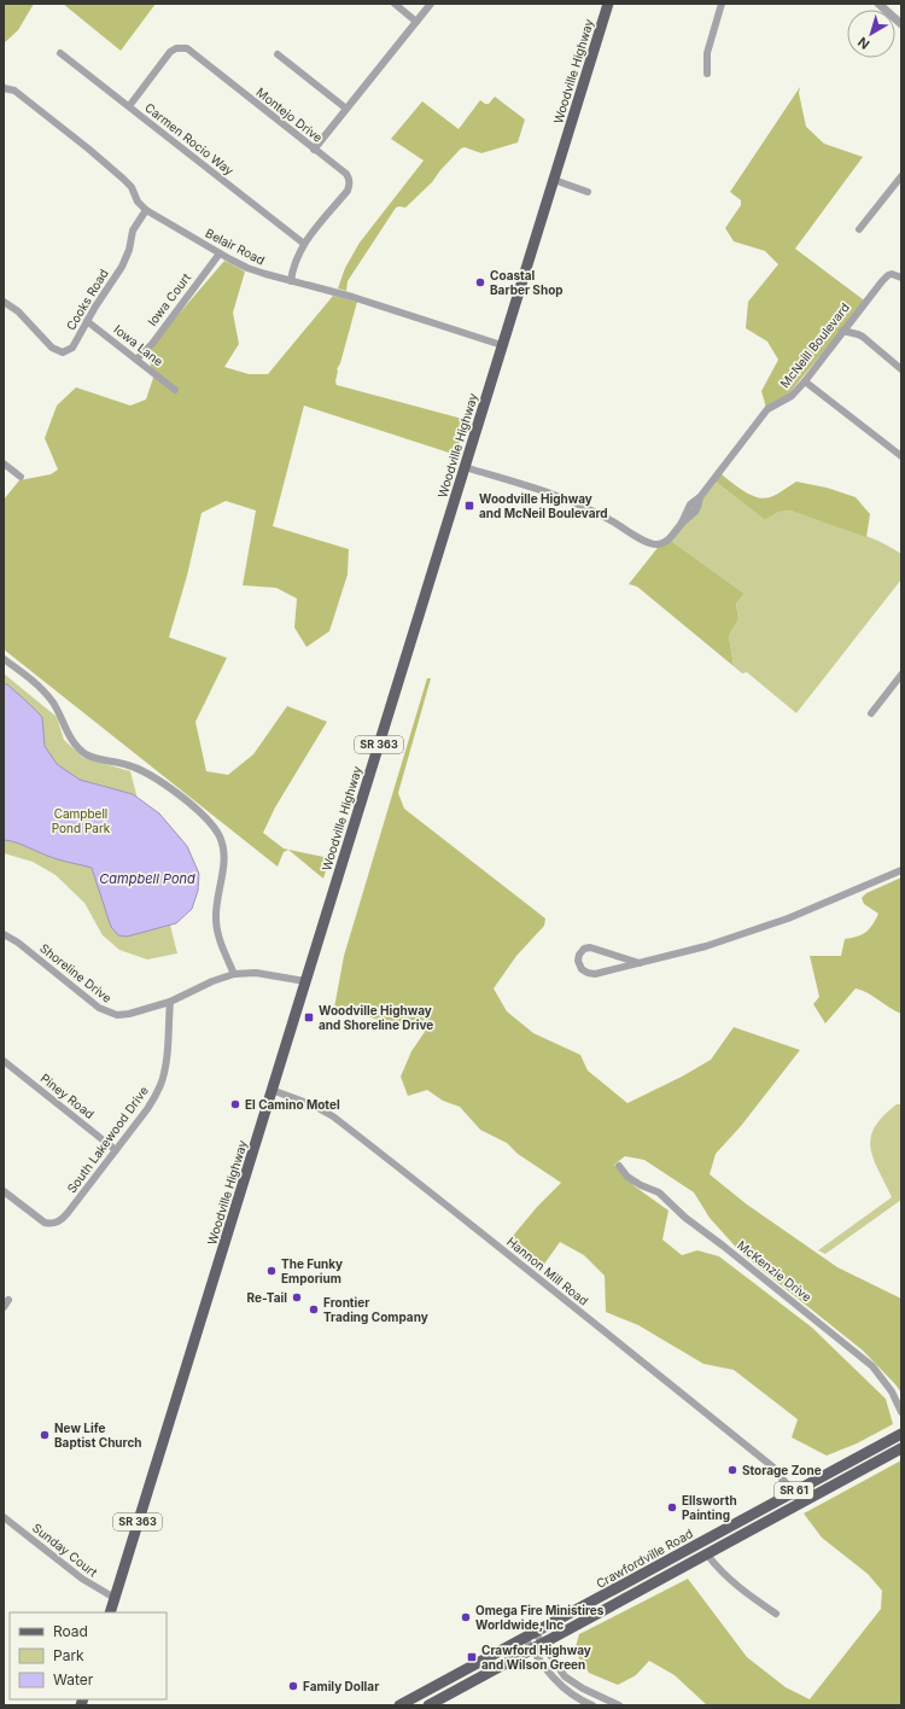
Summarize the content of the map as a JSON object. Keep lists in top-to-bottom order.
{
  "streets": {
    "main road": [
      "Woodville Highway",
      "SR 363",
      "SR 61",
      "Crawfordville Road"
    ],
    "street": [
      "Montejo Drive",
      "Carmen Rocio Way",
      "Belair Road",
      "Cooks Road",
      "Iowa Court",
      "Iowa Lane",
      "McNeill Boulevard",
      "Shoreline Drive",
      "Piney Road",
      "South Lakewood Drive",
      "Hannon Mill Road",
      "McKenzie Drive",
      "Sunday Court"
    ]
  },
  "crossings": [
    ["Woodville Highway", "Belair Road"],
    ["Woodville Highway", "McNeill Boulevard"],
    ["Woodville Highway", "Shoreline Drive"],
    ["Woodville Highway", "Hannon Mill Road"],
    ["Woodville Highway", "Sunday Court"],
    ["Montejo Drive", "Carmen Rocio Way"],
    ["Montejo Drive", "Belair Road"],
    ["Belair Road", "Cooks Road"],
    ["Belair Road", "Iowa Court"],
    ["Cooks Road", "Iowa Lane"],
    ["Iowa Court", "Iowa Lane"],
    ["Shoreline Drive", "South Lakewood Drive"],
    ["Piney Road", "South Lakewood Drive"],
    ["Hannon Mill Road", "Crawfordville Road"]
  ],
  "water": ["Campbell Pond"],
  "parks": ["Campbell Pond Park"],
  "places": {
    "other": [
      "Coastal Barber Shop",
      "El Camino Motel",
      "The Funky Emporium",
      "Re-Tail",
      "Frontier Trading Company",
      "New Life Baptist Church",
      "Storage Zone",
      "Ellsworth Painting",
      "Omega Fire Ministires Worldwide, Inc",
      "Family Dollar"
    ],
    "transit": ["Woodville Highway and McNeil Boulevard", "Woodville Highway and Shoreline Drive", "Crawford Highway and Wilson Green"]
  },
  "legend": ["Road", "Park", "Water"],
  "north": "bottom left"
}
